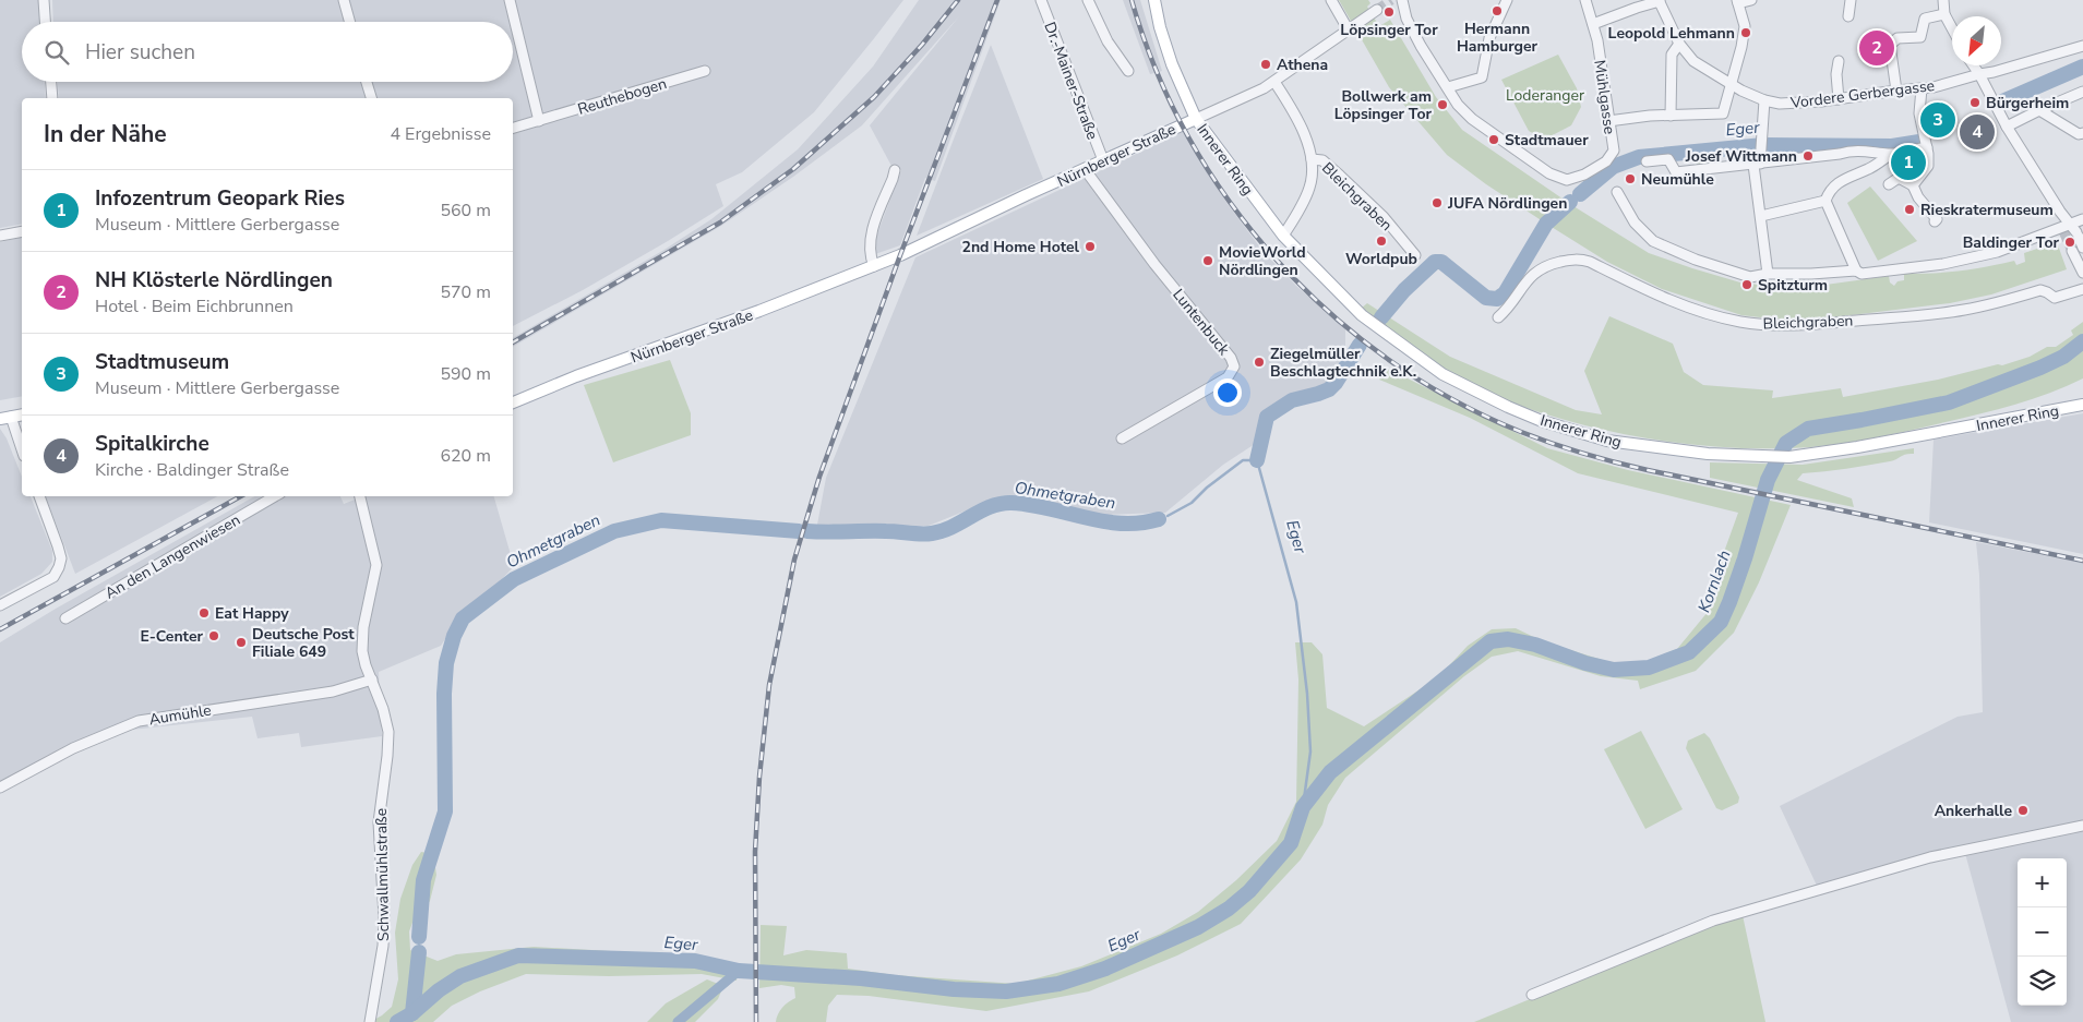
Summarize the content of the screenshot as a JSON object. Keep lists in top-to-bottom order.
{
  "streets": {
    "main road": ["Nürnberger Straße", "Innerer Ring"],
    "street": [
      "Dr.-Mainer-Straße",
      "Vordere Gerbergasse",
      "Reuthebogen",
      "Mühlgasse",
      "Bleichgraben",
      "Luntenbuck",
      "An den Langenwiesen",
      "Aumühle",
      "Schwallmühlstraße"
    ]
  },
  "crossings": [
    ["Dr.-Mainer-Straße", "Nürnberger Straße"],
    ["Nürnberger Straße", "Innerer Ring"],
    ["Nürnberger Straße", "Bleichgraben"],
    ["Nürnberger Straße", "Luntenbuck"],
    ["Aumühle", "Schwallmühlstraße"]
  ],
  "water": ["Eger", "Ohmetgraben", "Kornlach"],
  "parks": ["Loderanger"],
  "places": [
    "Hermann Hamburger",
    "Löpsinger Tor",
    "Leopold Lehmann",
    "Athena",
    "Bürgerheim",
    "Bollwerk am Löpsinger Tor",
    "Stadtmauer",
    "Josef Wittmann",
    "Neumühle",
    "JUFA Nördlingen",
    "Rieskratermuseum",
    "Worldpub",
    "Baldinger Tor",
    "2nd Home Hotel",
    "MovieWorld Nördlingen",
    "Spitzturm",
    "Ziegelmüller Beschlagtechnik e.K.",
    "Eat Happy",
    "E-Center",
    "Deutsche Post Filiale 649",
    "Ankerhalle"
  ],
  "north": "bottom left",
  "page": {
    "search": "Hier suchen",
    "pins": [
      "2",
      "3",
      "4",
      "1"
    ],
    "heading": ["In der Nähe", "4 Ergebnisse"],
    "list": [
      {
        "mark": "1",
        "name": "Infozentrum Geopark Ries",
        "note": "Museum · Mittlere Gerbergasse",
        "value": "560 m"
      },
      {
        "mark": "2",
        "name": "NH Klösterle Nördlingen",
        "note": "Hotel · Beim Eichbrunnen",
        "value": "570 m"
      },
      {
        "mark": "3",
        "name": "Stadtmuseum",
        "note": "Museum · Mittlere Gerbergasse",
        "value": "590 m"
      },
      {
        "mark": "4",
        "name": "Spitalkirche",
        "note": "Kirche · Baldinger Straße",
        "value": "620 m"
      }
    ],
    "map_buttons": ["+", "−"]
  }
}
